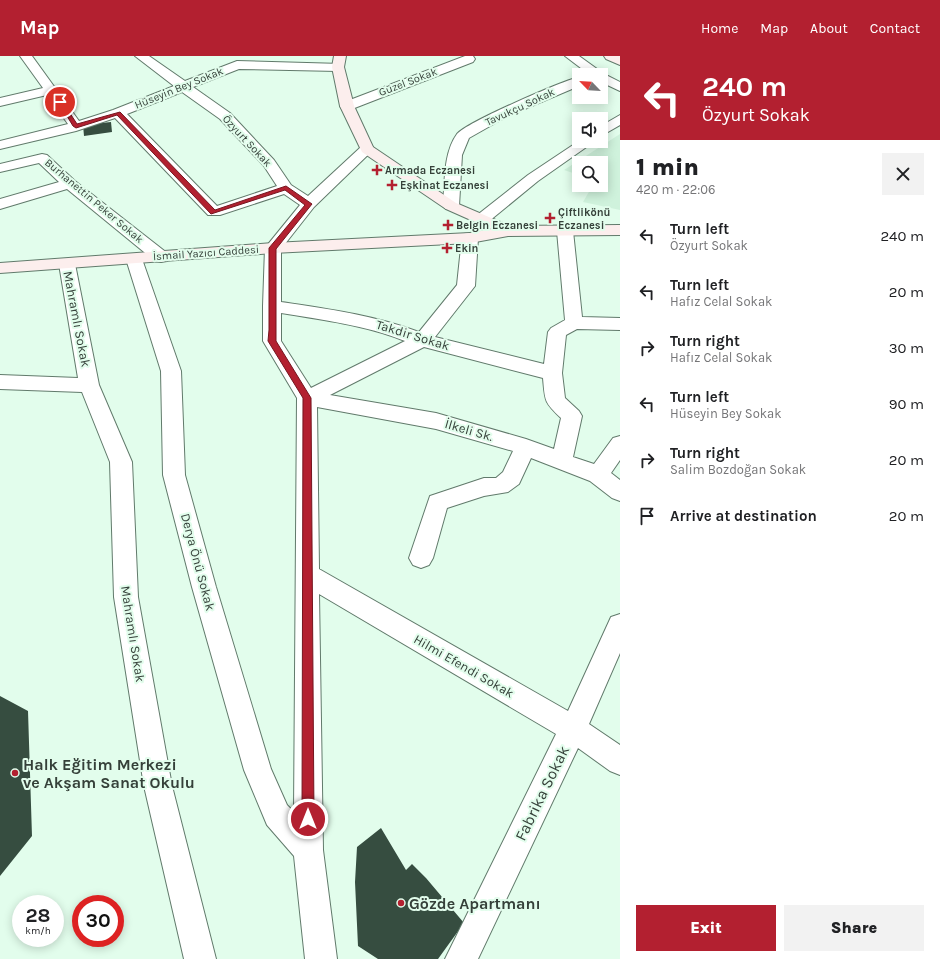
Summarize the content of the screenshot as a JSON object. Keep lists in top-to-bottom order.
{
  "streets": {
    "street": [
      "Güzel Sokak",
      "Hüseyin Bey Sokak",
      "Tavukçu Sokak",
      "Özyurt Sokak",
      "Burhanettin Peker Sokak",
      "İsmail Yazıcı Caddesi",
      "Mahramlı Sokak",
      "Takdir Sokak",
      "İlkeli Sk.",
      "Derya Önü Sokak",
      "Hilmi Efendi Sokak",
      "Fabrika Sokak"
    ]
  },
  "crossings": [
    ["Hüseyin Bey Sokak", "Özyurt Sokak"],
    ["Burhanettin Peker Sokak", "İsmail Yazıcı Caddesi"],
    ["İsmail Yazıcı Caddesi", "Mahramlı Sokak"],
    ["İsmail Yazıcı Caddesi", "Derya Önü Sokak"],
    ["Hilmi Efendi Sokak", "Fabrika Sokak"]
  ],
  "places": {
    "health": [
      "Armada Eczanesi",
      "Eşkinat Eczanesi",
      "Çiftlikönü Eczanesi",
      "Belgin Eczanesi",
      "Ekin"
    ],
    "other": ["Halk Eğitim Merkezi ve Akşam Sanat Okulu", "Gözde Apartmanı"]
  },
  "north": "top left",
  "page": {
    "header": "Map",
    "nav": [
      "Home",
      "Map",
      "About",
      "Contact"
    ],
    "turn": ["240 m", "Özyurt Sokak"],
    "heading": ["1 min", "420 m · 22:06"],
    "list": [
      {
        "name": "Turn left",
        "note": "Özyurt Sokak",
        "value": "240 m"
      },
      {
        "name": "Turn left",
        "note": "Hafız Celal Sokak",
        "value": "20 m"
      },
      {
        "name": "Turn right",
        "note": "Hafız Celal Sokak",
        "value": "30 m"
      },
      {
        "name": "Turn left",
        "note": "Hüseyin Bey Sokak",
        "value": "90 m"
      },
      {
        "name": "Turn right",
        "note": "Salim Bozdoğan Sokak",
        "value": "20 m"
      },
      {
        "name": "Arrive at destination",
        "value": "20 m"
      }
    ],
    "speed": "28 km/h",
    "limit": "30",
    "buttons": ["Exit", "Share"]
  }
}
